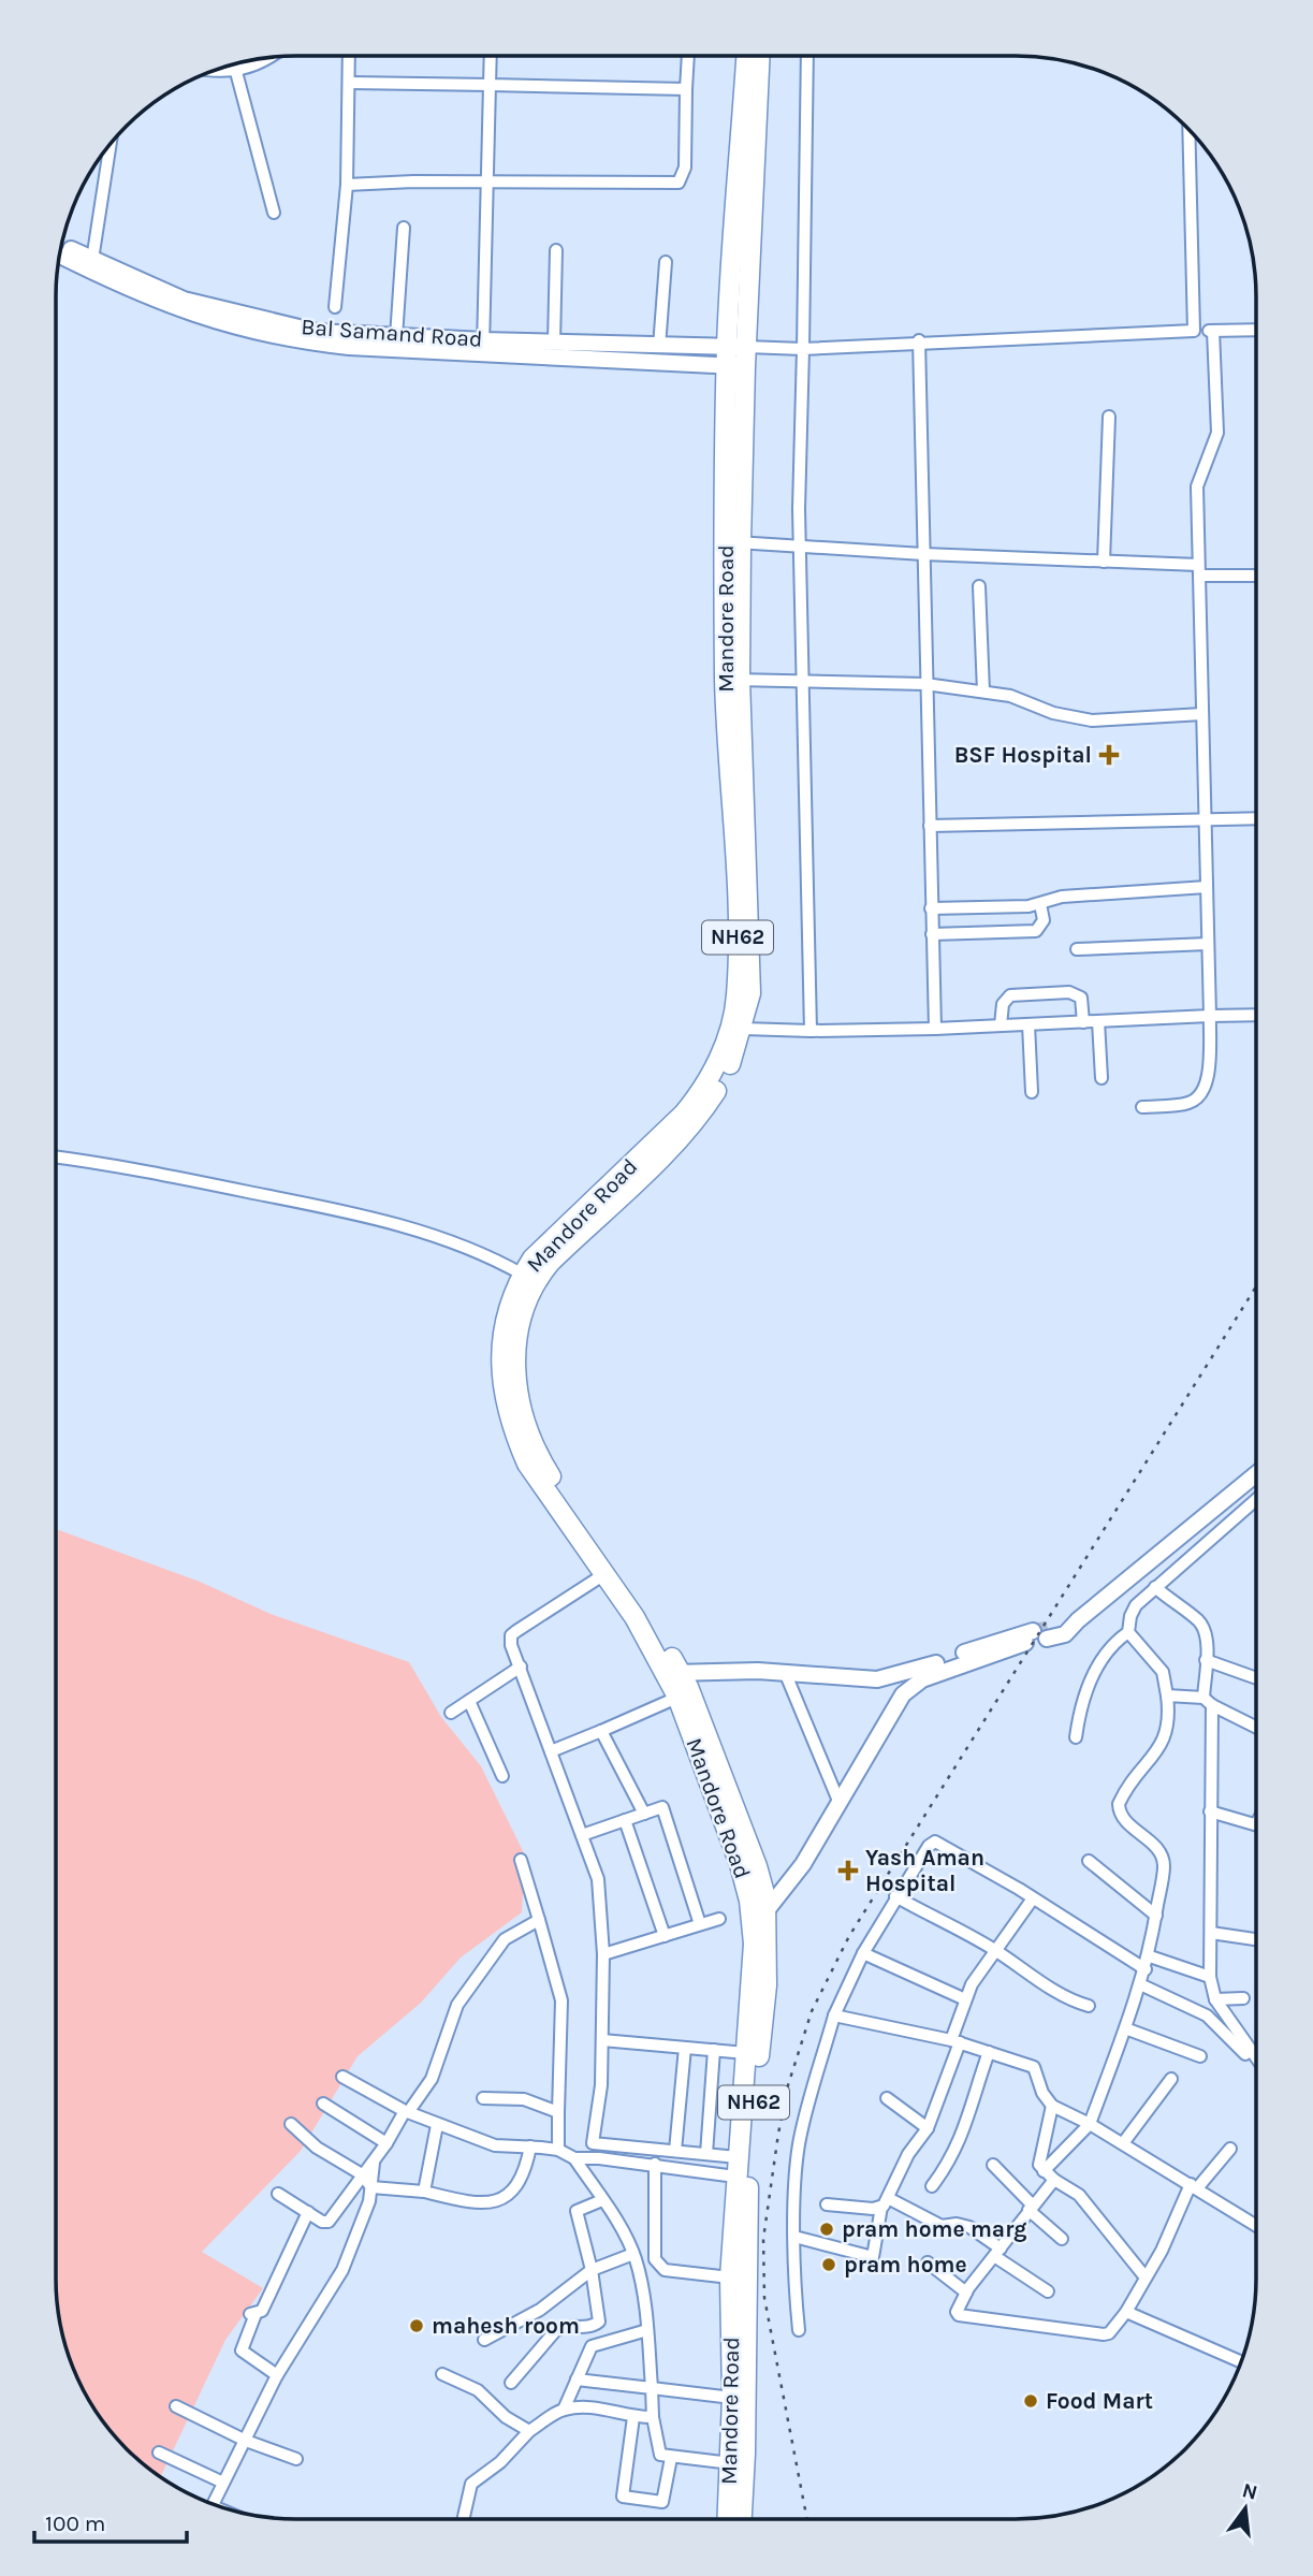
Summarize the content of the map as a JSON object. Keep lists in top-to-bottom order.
{
  "streets": {
    "highway": ["Mandore Road", "NH62"],
    "main road": ["Bal Samand Road"]
  },
  "crossings": [
    ["Bal Samand Road", "Mandore Road"]
  ],
  "places": {
    "health": ["BSF Hospital", "Yash Aman Hospital"],
    "other": [
      "pram home marg",
      "pram home",
      "mahesh room",
      "Food Mart"
    ]
  },
  "scale_bar": "100 m",
  "north": "top"
}
